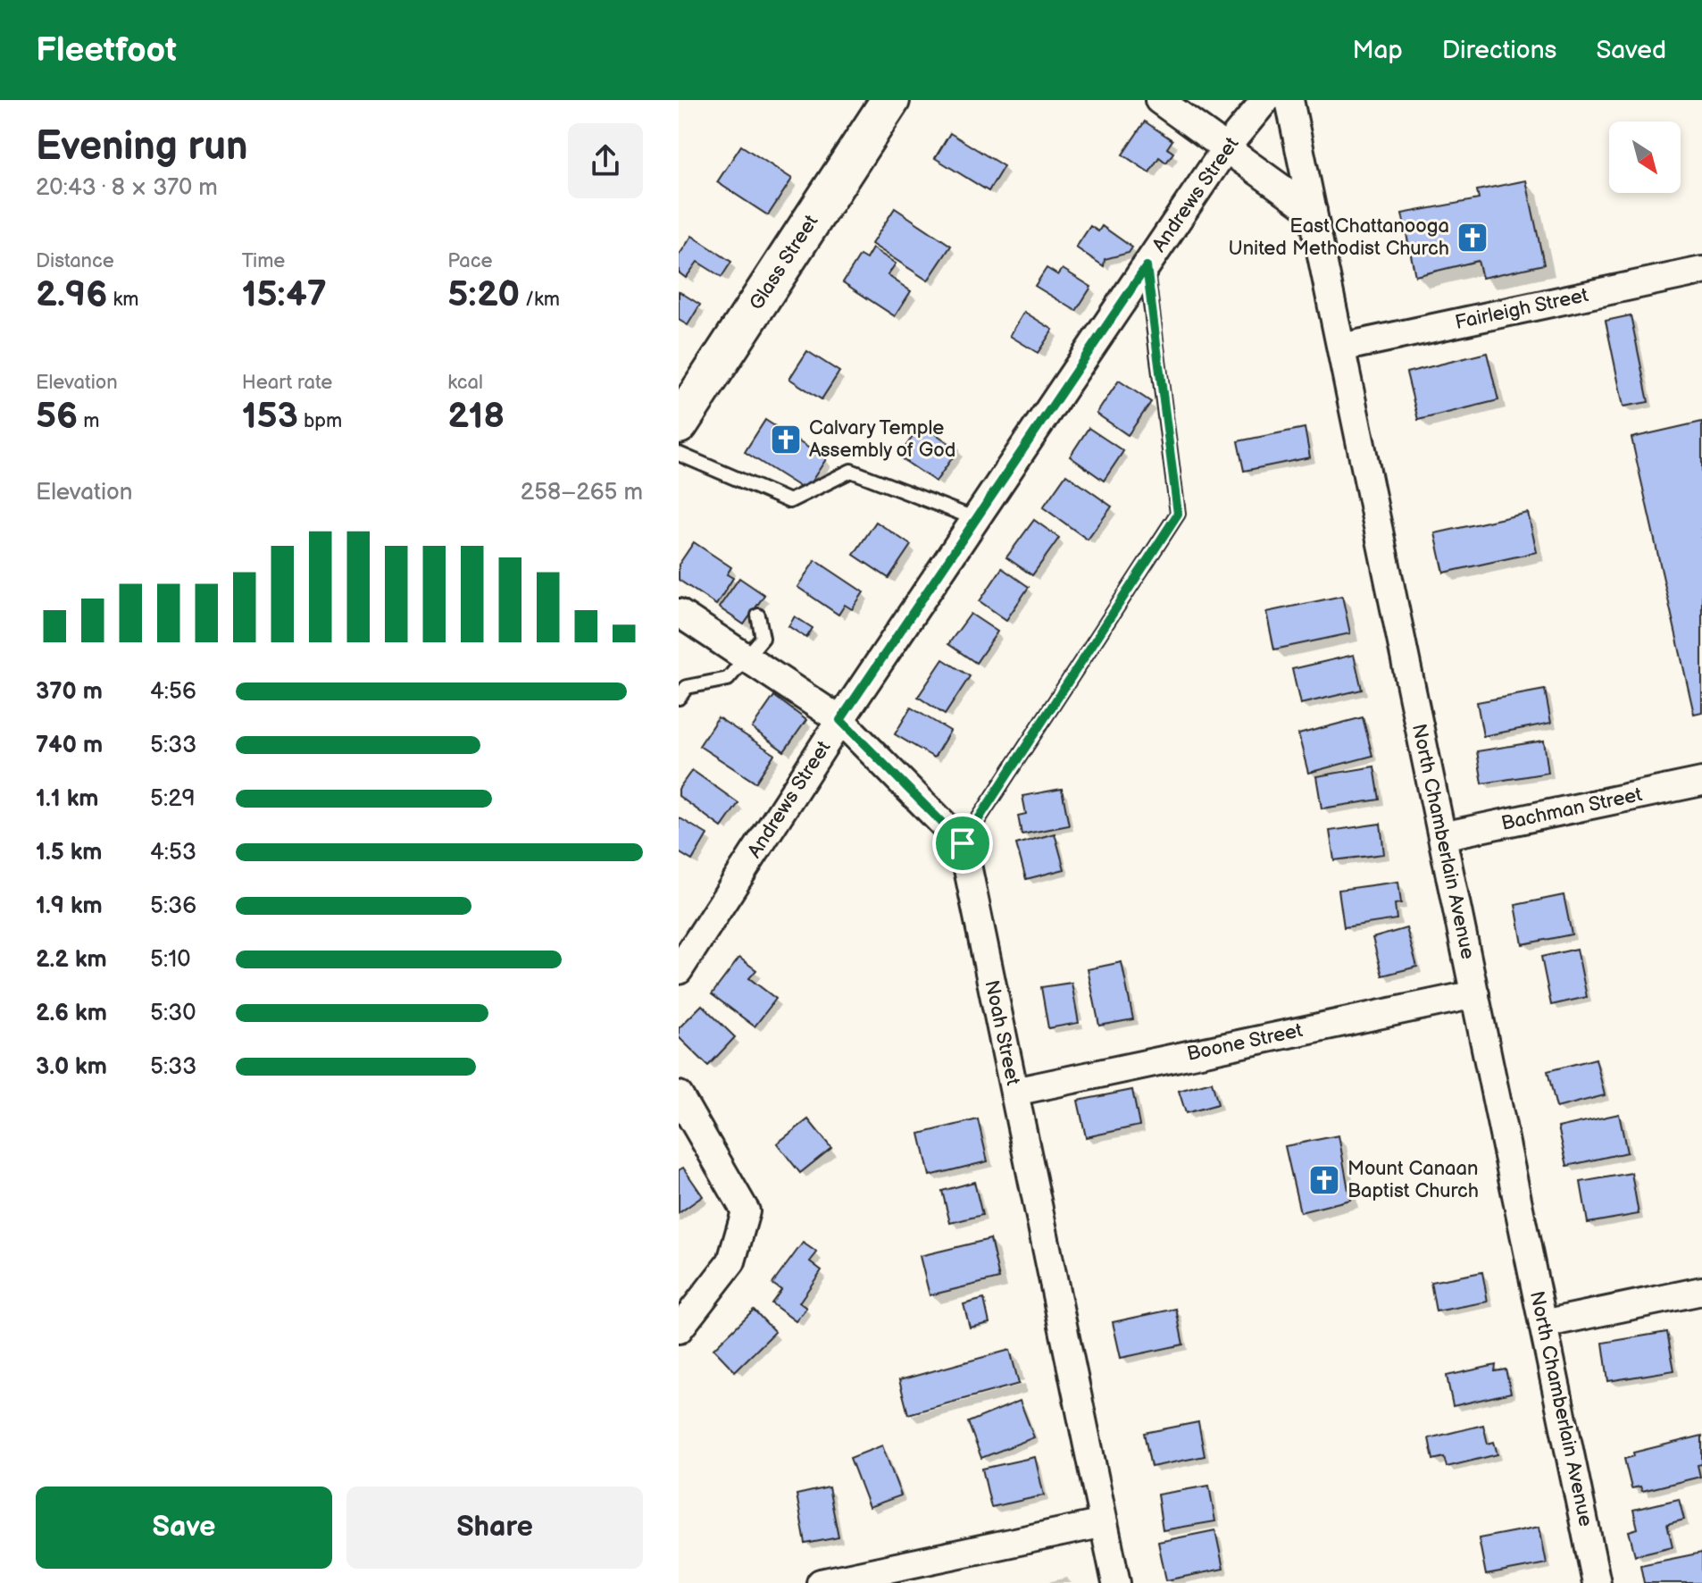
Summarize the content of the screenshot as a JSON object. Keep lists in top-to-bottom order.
{
  "streets": {
    "main road": ["Glass Street"],
    "street": [
      "Andrews Street",
      "Fairleigh Street",
      "Bachman Street",
      "North Chamberlain Avenue",
      "Noah Street",
      "Boone Street"
    ]
  },
  "crossings": [
    ["Fairleigh Street", "North Chamberlain Avenue"],
    ["Bachman Street", "North Chamberlain Avenue"],
    ["North Chamberlain Avenue", "Boone Street"],
    ["Noah Street", "Boone Street"]
  ],
  "places": {
    "church": ["East Chattanooga United Methodist Church", "Calvary Temple Assembly of God", "Mount Canaan Baptist Church"]
  },
  "north": "bottom right",
  "page": {
    "header": "Fleetfoot",
    "nav": ["Map", "Directions", "Saved"],
    "heading": ["Evening run", "20:43 · 8 × 370 m"],
    "stats": [
      ["Distance", "2.96 km"],
      ["Time", "15:47"],
      ["Pace", "5:20 /km"],
      ["Elevation", "56 m"],
      ["Heart rate", "153 bpm"],
      ["kcal", "218"]
    ],
    "chart": ["Elevation", "258–265 m"],
    "list": [
      {
        "name": "370 m",
        "note": "4:56"
      },
      {
        "name": "740 m",
        "note": "5:33"
      },
      {
        "name": "1.1 km",
        "note": "5:29"
      },
      {
        "name": "1.5 km",
        "note": "4:53"
      },
      {
        "name": "1.9 km",
        "note": "5:36"
      },
      {
        "name": "2.2 km",
        "note": "5:10"
      },
      {
        "name": "2.6 km",
        "note": "5:30"
      },
      {
        "name": "3.0 km",
        "note": "5:33"
      }
    ],
    "buttons": ["Save", "Share"]
  }
}
